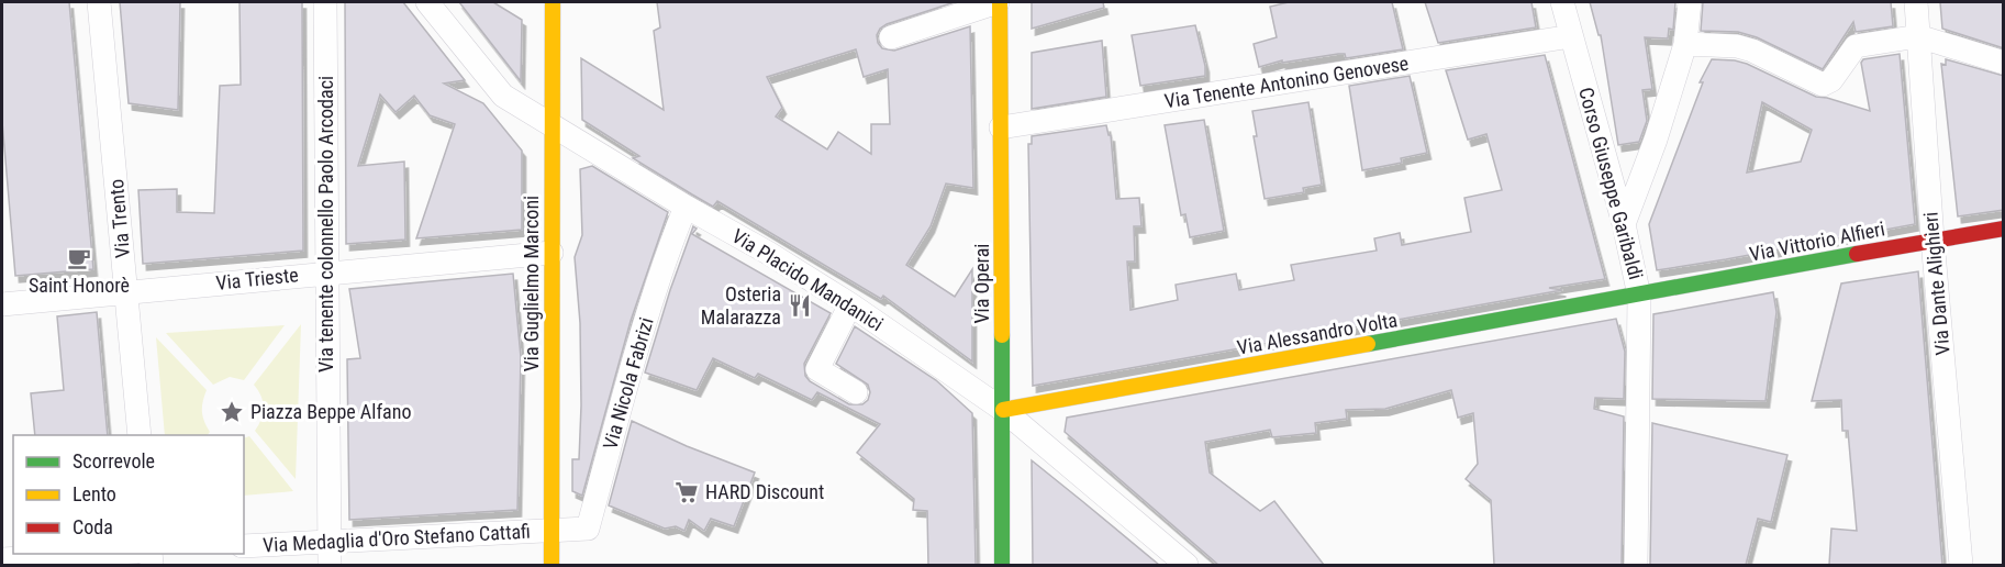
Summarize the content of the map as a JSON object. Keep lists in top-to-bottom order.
{
  "streets": {
    "main road": [
      "Via Vittorio Alfieri",
      "Via Guglielmo Marconi",
      "Via Operai",
      "Via Alessandro Volta"
    ],
    "street": [
      "Via Tenente Antonino Genovese",
      "Corso Giuseppe Garibaldi",
      "Via Trento",
      "Via tenente colonnello Paolo Arcodaci",
      "Via Trieste",
      "Via Placido Mandanici",
      "Via Dante Alighieri",
      "Via Nicola Fabrizi",
      "Via Medaglia d'Oro Stefano Cattafi"
    ]
  },
  "crossings": [
    ["Via Tenente Antonino Genovese", "Corso Giuseppe Garibaldi"],
    ["Via Tenente Antonino Genovese", "Via Operai"],
    ["Corso Giuseppe Garibaldi", "Via Vittorio Alfieri"],
    ["Corso Giuseppe Garibaldi", "Via Alessandro Volta"],
    ["Via Trento", "Via Trieste"],
    ["Via tenente colonnello Paolo Arcodaci", "Via Trieste"],
    ["Via tenente colonnello Paolo Arcodaci", "Via Medaglia d'Oro Stefano Cattafi"],
    ["Via Vittorio Alfieri", "Via Dante Alighieri"],
    ["Via Vittorio Alfieri", "Via Alessandro Volta"],
    ["Via Trieste", "Via Guglielmo Marconi"],
    ["Via Placido Mandanici", "Via Guglielmo Marconi"],
    ["Via Placido Mandanici", "Via Operai"],
    ["Via Placido Mandanici", "Via Alessandro Volta"],
    ["Via Placido Mandanici", "Via Nicola Fabrizi"],
    ["Via Guglielmo Marconi", "Via Nicola Fabrizi"],
    ["Via Guglielmo Marconi", "Via Medaglia d'Oro Stefano Cattafi"],
    ["Via Operai", "Via Alessandro Volta"],
    ["Via Nicola Fabrizi", "Via Medaglia d'Oro Stefano Cattafi"]
  ],
  "places": {
    "cafe": ["Saint Honorè"],
    "restaurant": ["Osteria Malarazza"],
    "place": ["Piazza Beppe Alfano"],
    "supermarket": ["HARD Discount"]
  },
  "legend": ["Scorrevole", "Lento", "Coda"]
}
